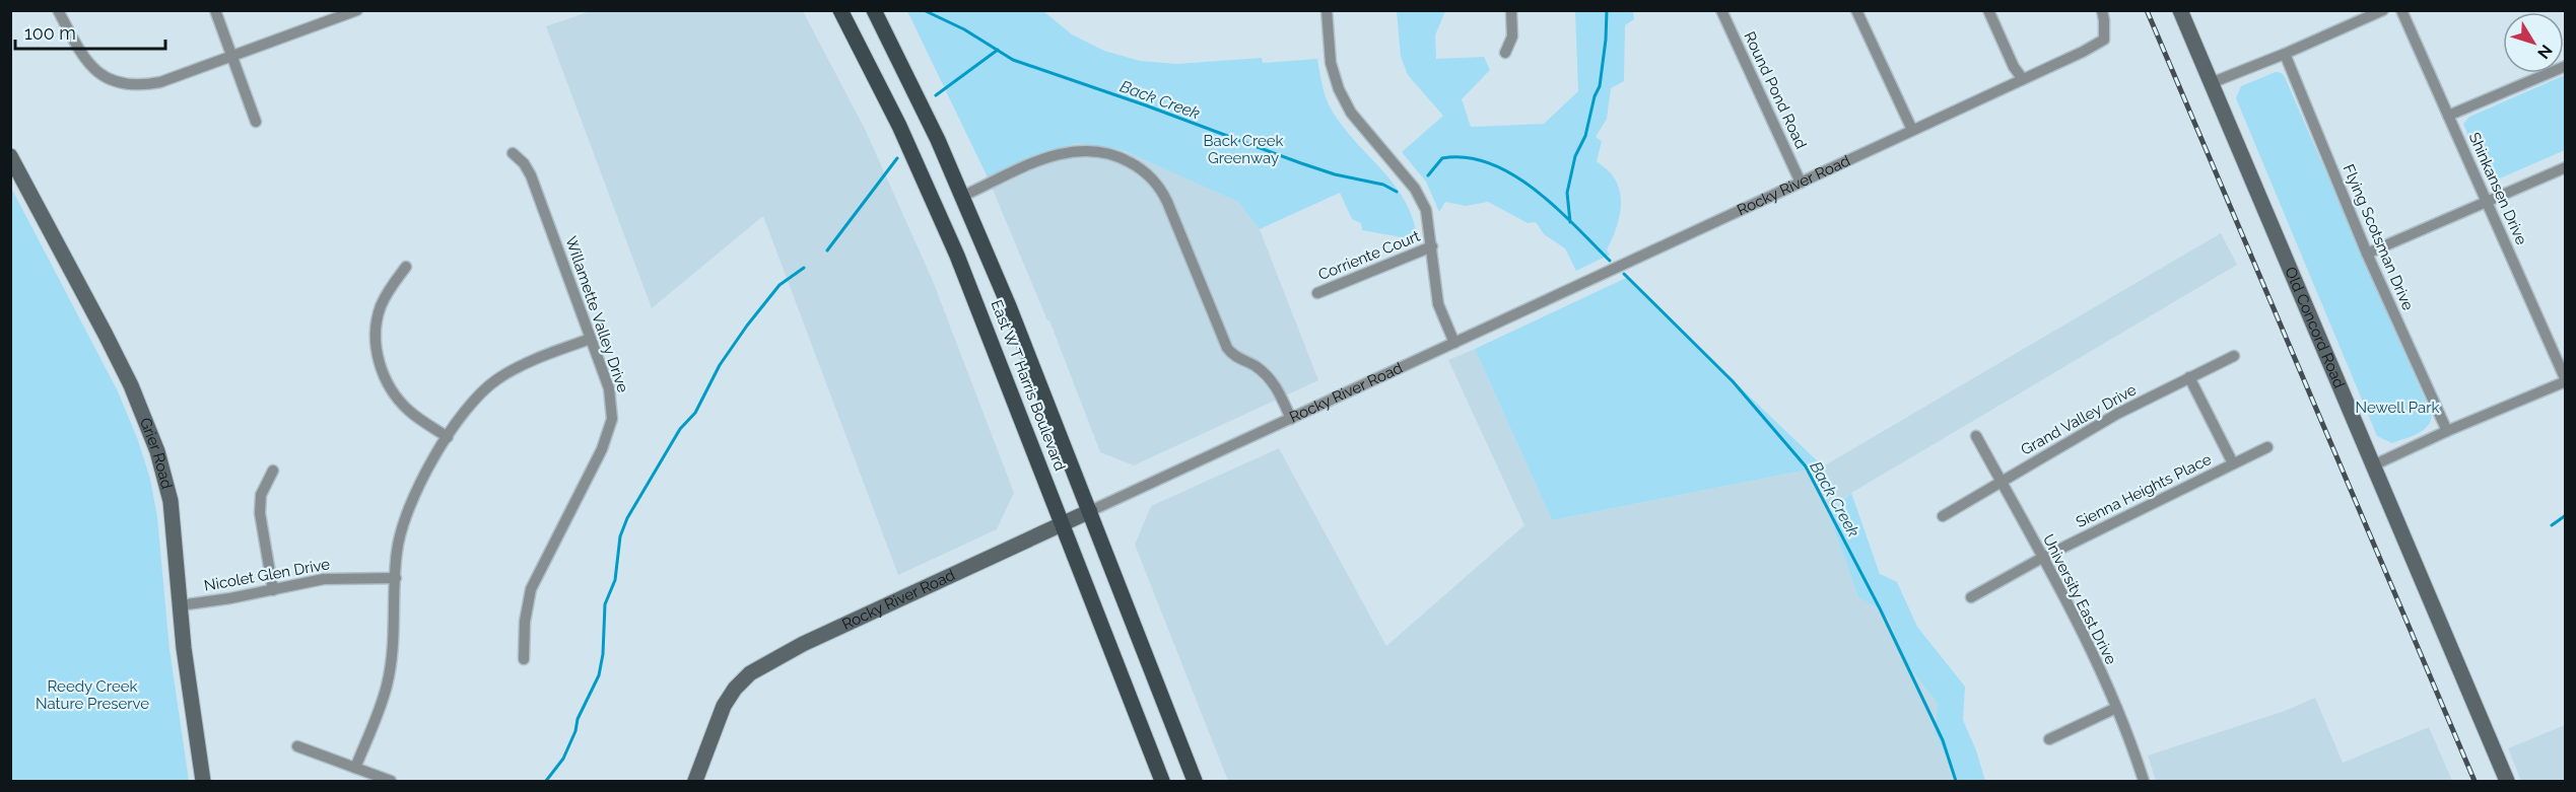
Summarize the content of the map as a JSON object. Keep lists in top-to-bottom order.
{
  "streets": {
    "main road": ["East W T Harris Boulevard"],
    "street": [
      "Round Pond Road",
      "Rocky River Road",
      "Shinkansen Drive",
      "Flying Scotsman Drive",
      "Corriente Court",
      "Willamette Valley Drive",
      "Old Concord Road",
      "Grand Valley Drive",
      "Grier Road",
      "Sienna Heights Place",
      "Nicolet Glen Drive",
      "University East Drive"
    ]
  },
  "crossings": [
    ["Round Pond Road", "Rocky River Road"],
    ["Rocky River Road", "East W T Harris Boulevard"],
    ["Grand Valley Drive", "University East Drive"],
    ["Grier Road", "Nicolet Glen Drive"],
    ["Sienna Heights Place", "University East Drive"]
  ],
  "water": ["Back Creek"],
  "parks": ["Back Creek Greenway", "Newell Park", "Reedy Creek Nature Preserve"],
  "scale_bar": "100 m",
  "north": "bottom right"
}
